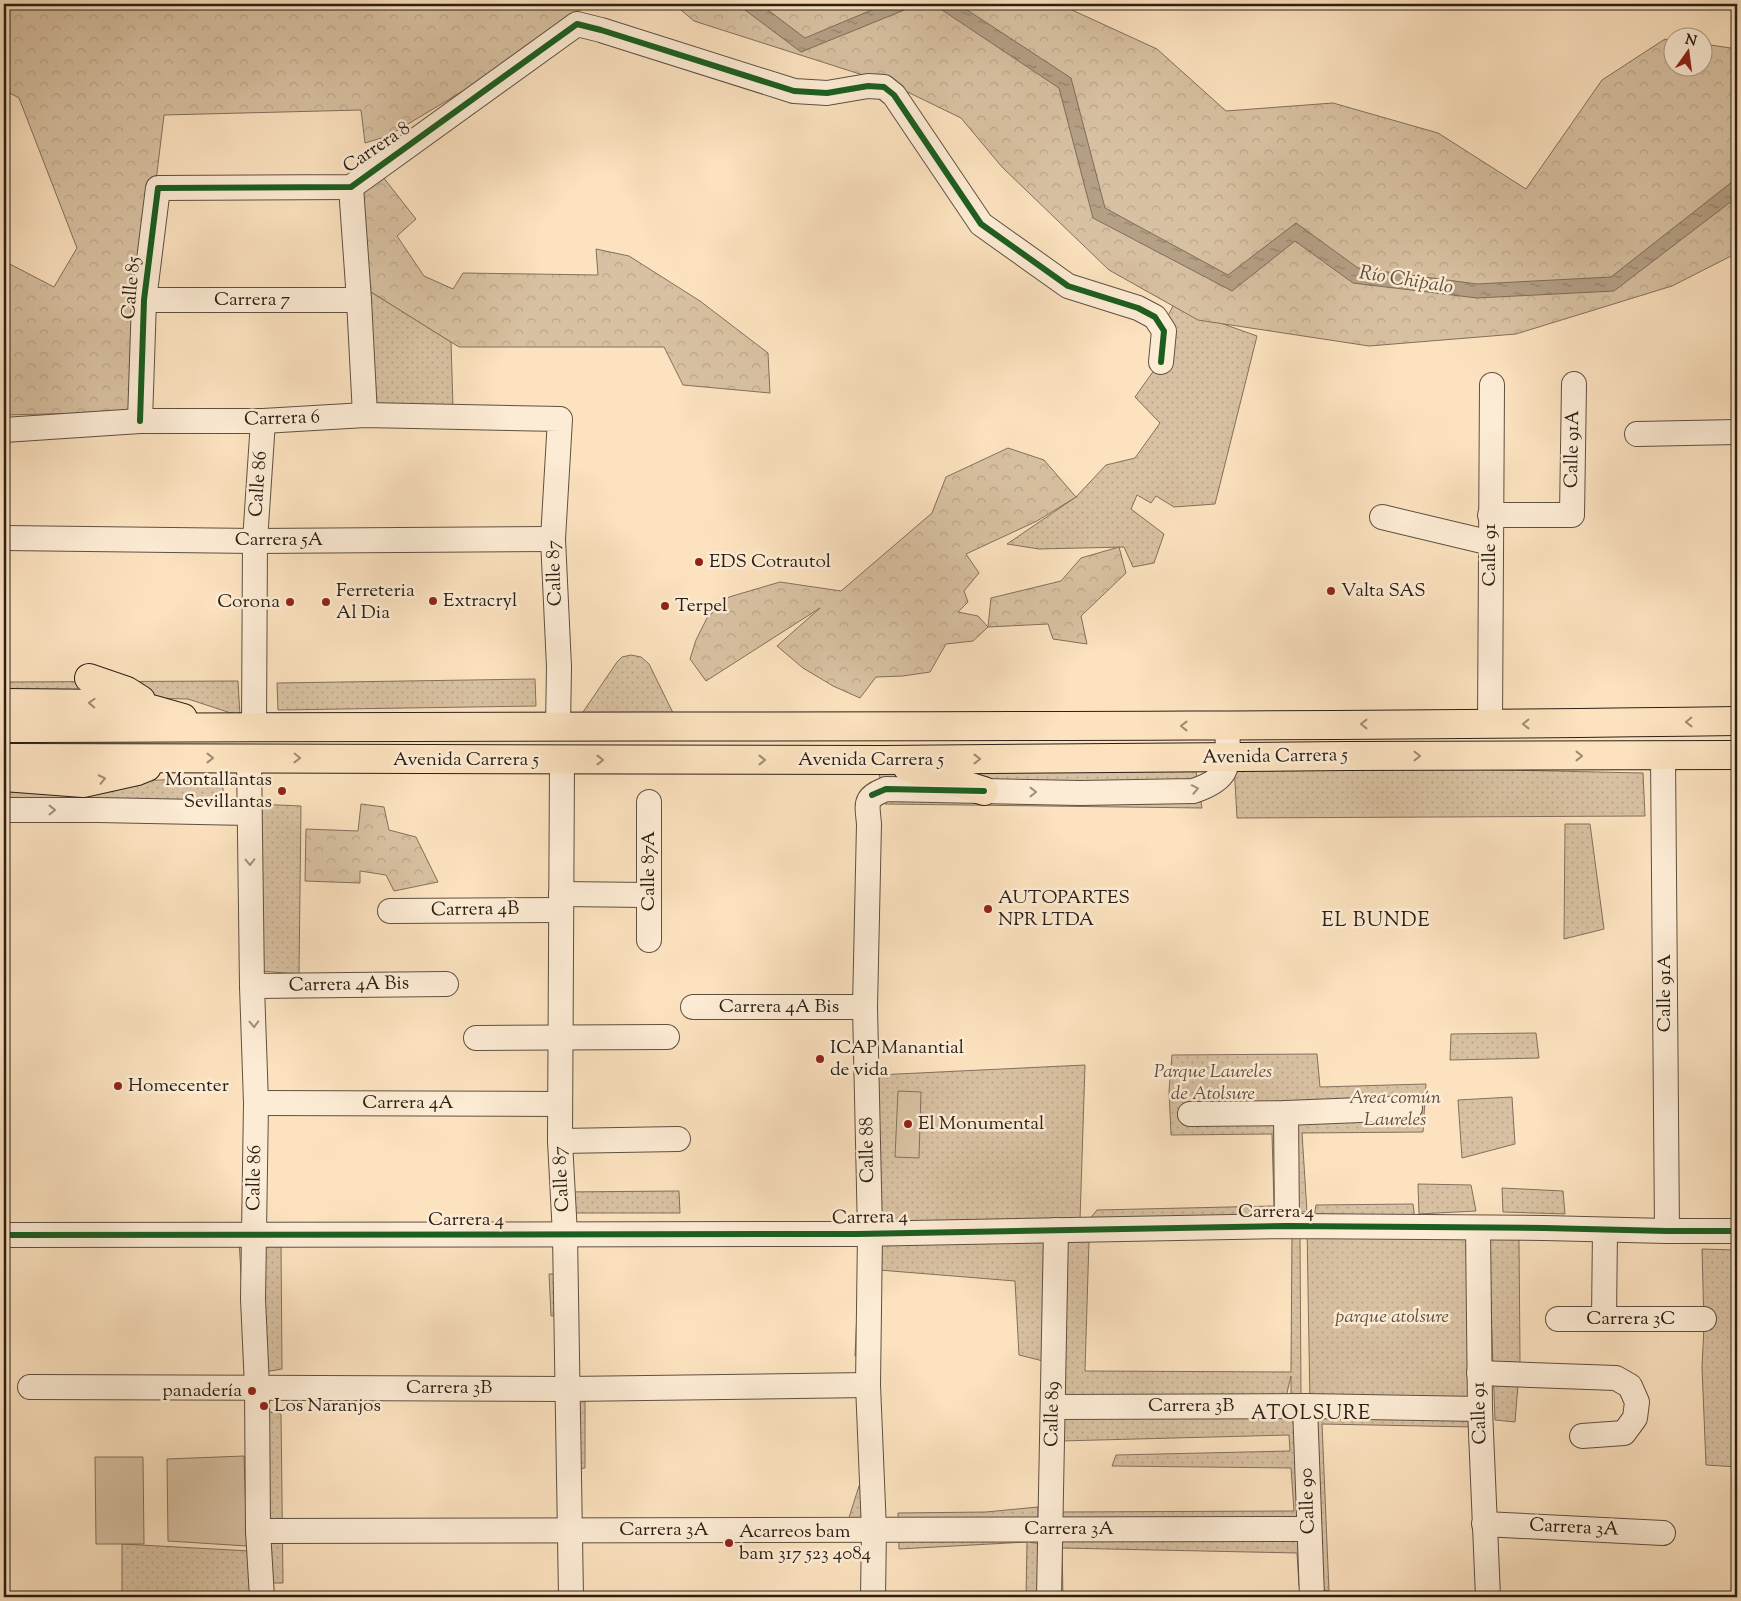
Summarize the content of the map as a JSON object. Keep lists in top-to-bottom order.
{
  "streets": {
    "main road": ["Avenida Carrera 5"],
    "street": [
      "Carrera 8",
      "Calle 85",
      "Carrera 7",
      "Carrera 6",
      "Calle 91A",
      "Calle 86",
      "Carrera 5A",
      "Calle 91",
      "Calle 87",
      "Calle 87A",
      "Carrera 4B",
      "Carrera 4A Bis",
      "Carrera 4A",
      "Calle 88",
      "Carrera 4",
      "Carrera 3C",
      "Carrera 3B",
      "Calle 89",
      "Calle 90",
      "Carrera 3A"
    ]
  },
  "crossings": [
    ["Carrera 8", "Calle 85"],
    ["Calle 85", "Carrera 7"],
    ["Calle 85", "Carrera 6"],
    ["Carrera 6", "Calle 86"],
    ["Carrera 6", "Calle 87"],
    ["Calle 91A", "Calle 91"],
    ["Calle 91A", "Avenida Carrera 5"],
    ["Calle 91A", "Carrera 4"],
    ["Calle 86", "Carrera 5A"],
    ["Calle 86", "Avenida Carrera 5"],
    ["Calle 86", "Carrera 4A Bis"],
    ["Calle 86", "Carrera 4A"],
    ["Calle 86", "Carrera 4"],
    ["Calle 86", "Carrera 3B"],
    ["Calle 86", "Carrera 3A"],
    ["Carrera 5A", "Calle 87"],
    ["Calle 91", "Avenida Carrera 5"],
    ["Calle 91", "Carrera 4"],
    ["Calle 91", "Carrera 3B"],
    ["Calle 91", "Carrera 3A"],
    ["Calle 87", "Avenida Carrera 5"],
    ["Calle 87", "Carrera 4B"],
    ["Calle 87", "Carrera 4A"],
    ["Calle 87", "Carrera 4"],
    ["Calle 87", "Carrera 3B"],
    ["Calle 87", "Carrera 3A"],
    ["Calle 87A", "Carrera 4B"],
    ["Carrera 4A Bis", "Calle 88"],
    ["Calle 88", "Carrera 4"],
    ["Calle 88", "Carrera 3B"],
    ["Calle 88", "Carrera 3A"],
    ["Carrera 4", "Calle 89"],
    ["Carrera 3B", "Calle 89"],
    ["Carrera 3B", "Calle 90"],
    ["Calle 89", "Carrera 3A"],
    ["Calle 90", "Carrera 3A"]
  ],
  "districts": ["EL BUNDE", "ATOLSURE"],
  "water": ["Río Chipalo"],
  "parks": ["Parque Laureles de Atolsure", "Area común Laureles", "parque atolsure"],
  "places": [
    "EDS Cotrautol",
    "Valta SAS",
    "Extracryl",
    "Corona",
    "Ferreteria Al Dia",
    "Terpel",
    "Montallantas Sevillantas",
    "AUTOPARTES NPR LTDA",
    "ICAP Manantial de vida",
    "Homecenter",
    "El Monumental",
    "panadería",
    "Los Naranjos",
    "Acarreos bam bam 317 523 4084"
  ],
  "north": "top"
}
